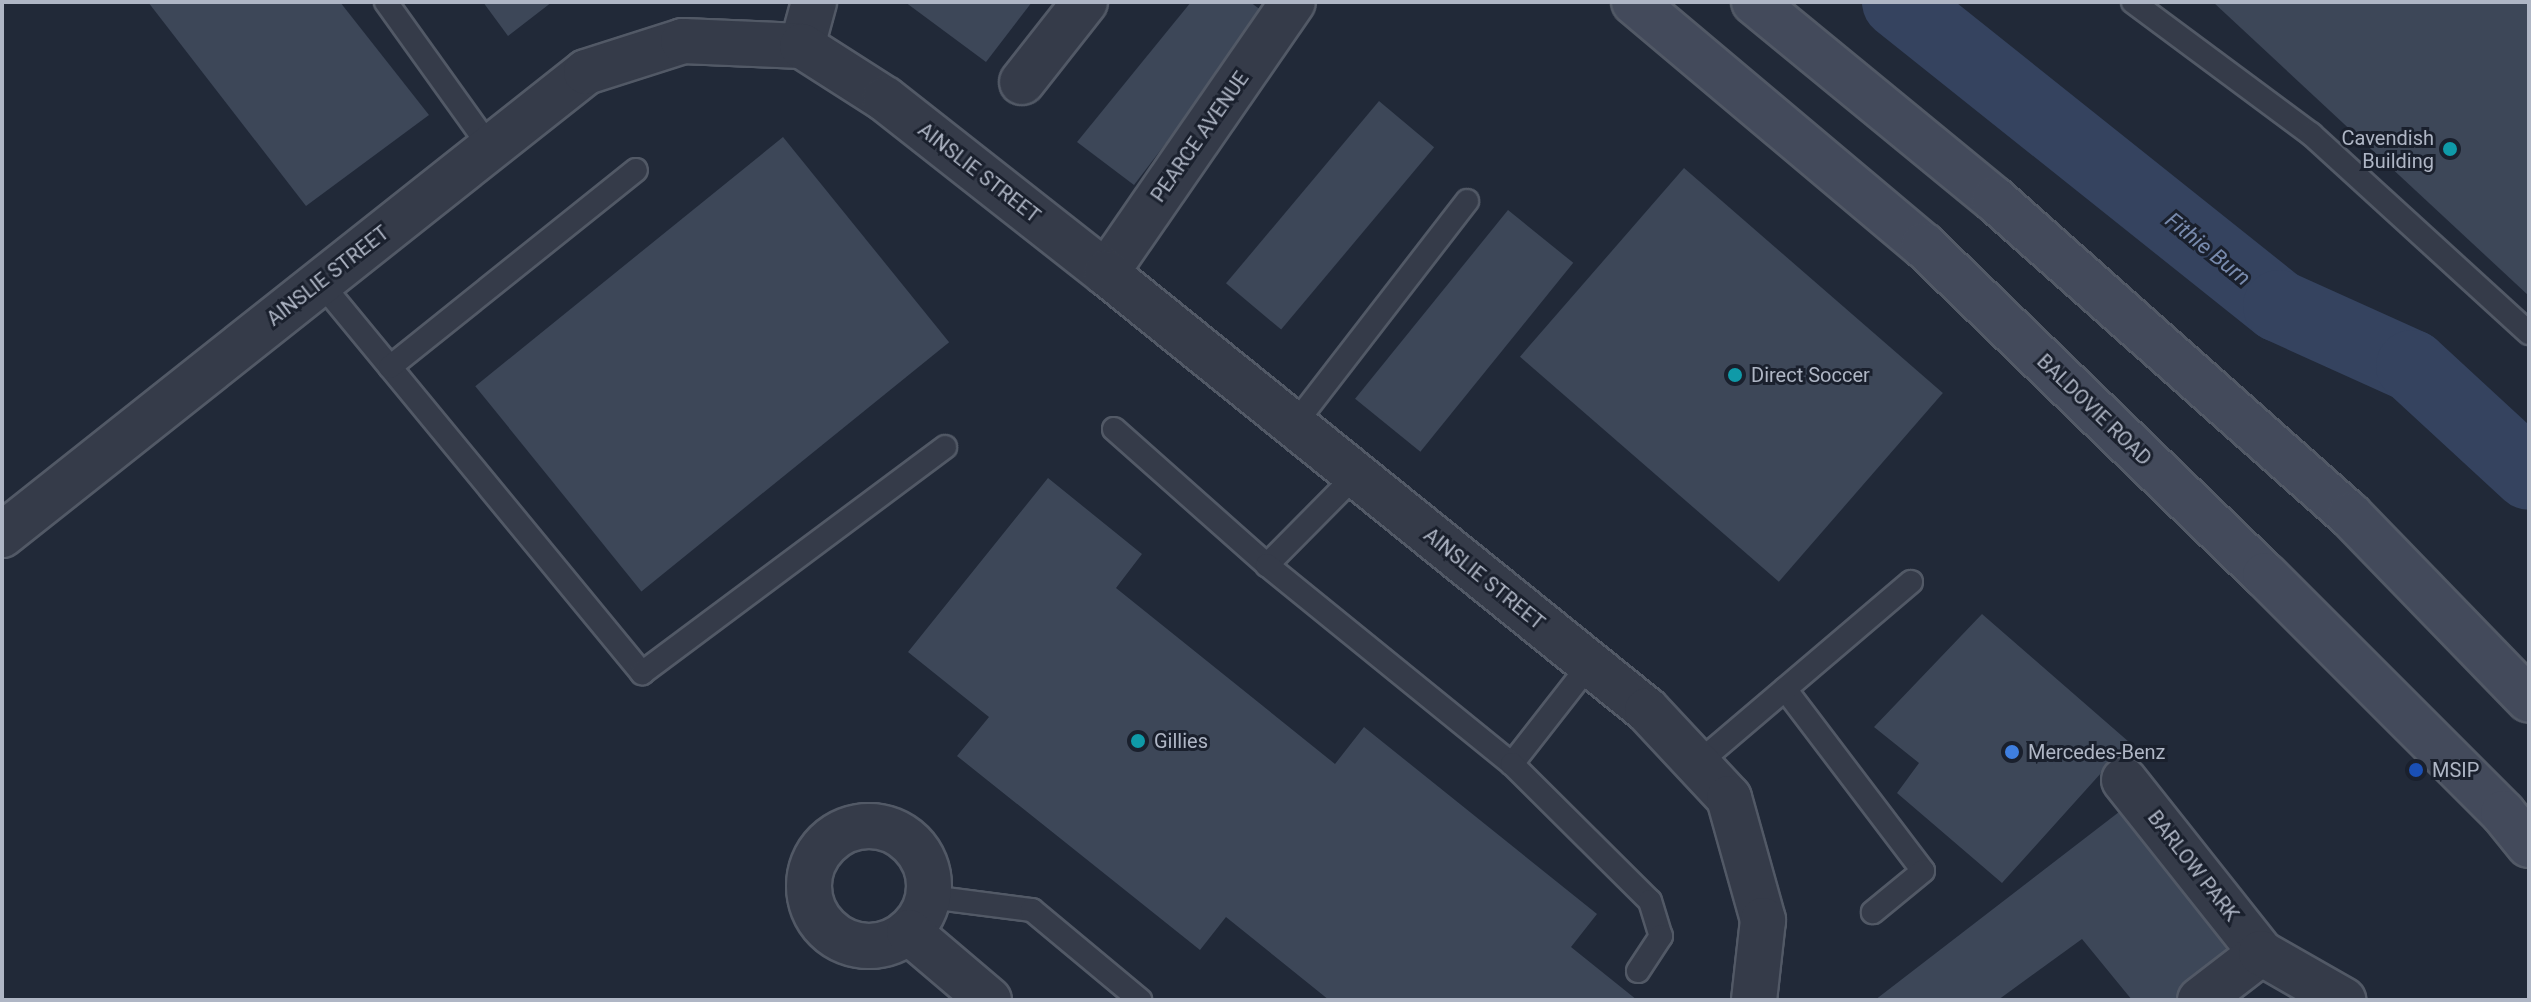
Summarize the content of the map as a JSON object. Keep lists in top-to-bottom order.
{
  "streets": {
    "main road": ["BALDOVIE ROAD"],
    "street": ["PEARCE AVENUE", "AINSLIE STREET", "BARLOW PARK"]
  },
  "crossings": [
    ["PEARCE AVENUE", "AINSLIE STREET"]
  ],
  "water": ["Fithie Burn"],
  "places": [
    "Cavendish Building",
    "Direct Soccer",
    "Gillies",
    "Mercedes-Benz",
    "MSIP"
  ]
}
